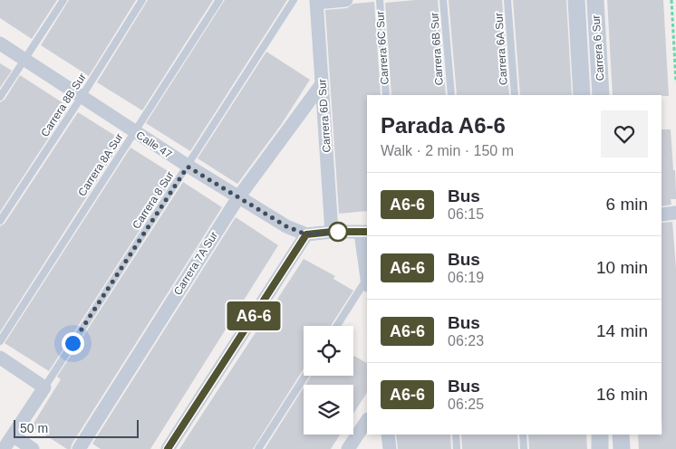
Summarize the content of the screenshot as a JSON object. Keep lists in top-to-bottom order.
{
  "streets": {
    "street": [
      "Carrera 6 Sur",
      "Carrera 6D Sur",
      "Calle 47",
      "Carrera 7A Sur"
    ],
    "lane": [
      "Carrera 6C Sur",
      "Carrera 6B Sur",
      "Carrera 6A Sur",
      "Carrera 8B Sur",
      "Carrera 8A Sur",
      "Carrera 8 Sur"
    ]
  },
  "crossings": [
    ["Carrera 8B Sur", "Calle 47"],
    ["Carrera 6D Sur", "Calle 47"],
    ["Carrera 6D Sur", "Carrera 7A Sur"],
    ["Calle 47", "Carrera 8A Sur"],
    ["Calle 47", "Carrera 8 Sur"],
    ["Calle 47", "Carrera 7A Sur"]
  ],
  "lines": ["bus line A6-6"],
  "scale_bar": "50 m",
  "page": {
    "on_map": "A6-6",
    "heading": ["Parada A6-6", "Walk · 2 min · 150 m"],
    "list": [
      {
        "mark": "A6-6",
        "name": "Bus",
        "note": "06:15",
        "value": "6 min"
      },
      {
        "mark": "A6-6",
        "name": "Bus",
        "note": "06:19",
        "value": "10 min"
      },
      {
        "mark": "A6-6",
        "name": "Bus",
        "note": "06:23",
        "value": "14 min"
      },
      {
        "mark": "A6-6",
        "name": "Bus",
        "note": "06:25",
        "value": "16 min"
      }
    ],
    "scale": "50 m"
  }
}
